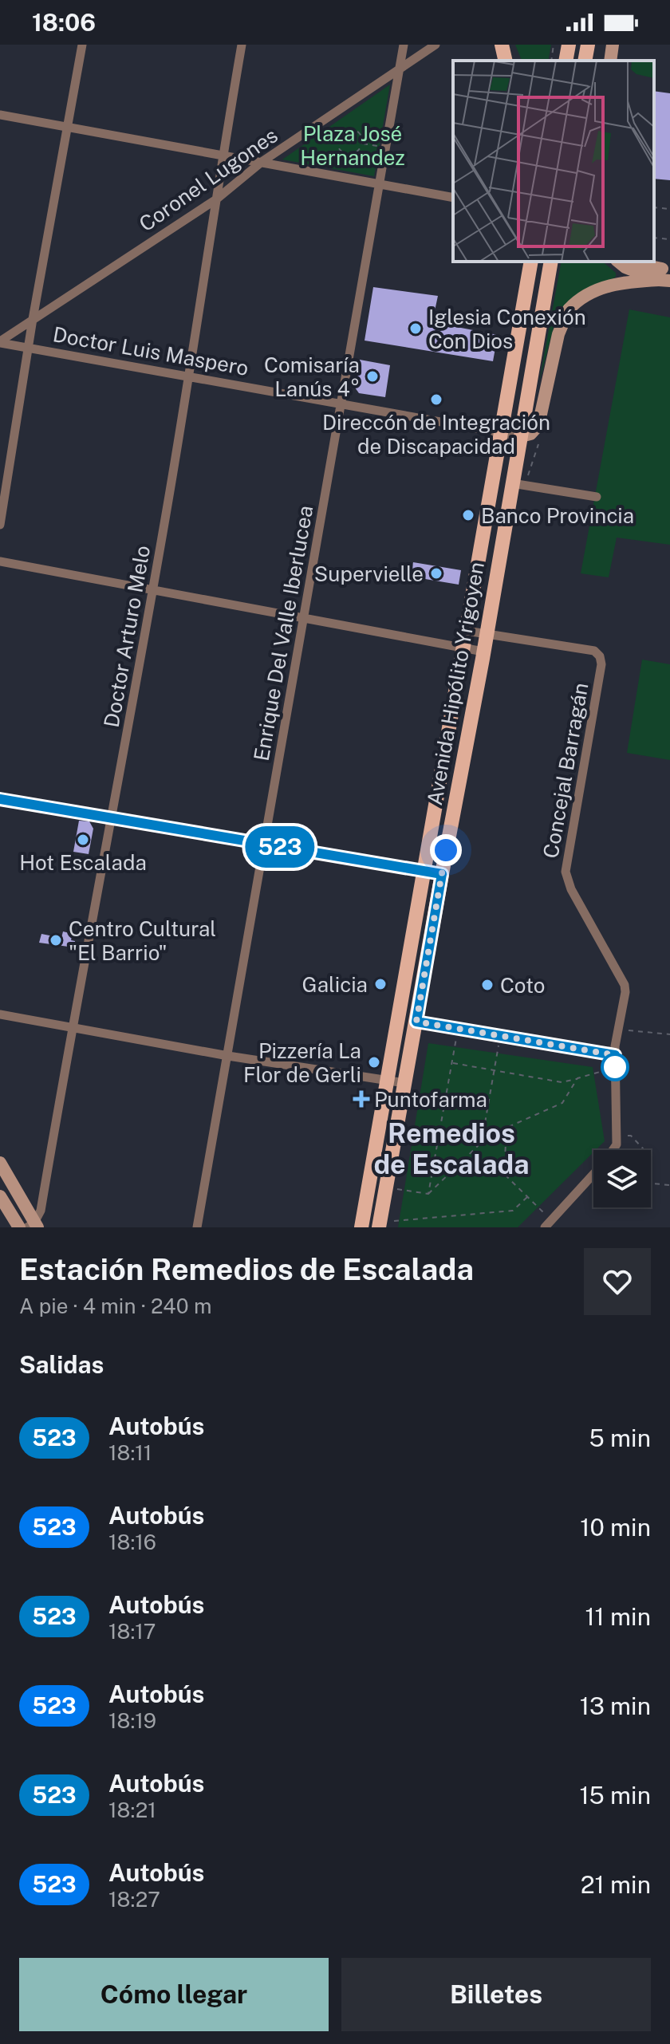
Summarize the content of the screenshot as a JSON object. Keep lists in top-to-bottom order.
{
  "streets": {
    "main road": ["Avenida Hipólito Yrigoyen"],
    "street": [
      "Coronel Lugones",
      "Doctor Luis Maspero",
      "Enrique Del Valle Iberlucea",
      "Doctor Arturo Melo",
      "Concejal Barragán"
    ]
  },
  "crossings": [
    ["Coronel Lugones", "Doctor Luis Maspero"],
    ["Coronel Lugones", "Enrique Del Valle Iberlucea"],
    ["Coronel Lugones", "Doctor Arturo Melo"],
    ["Doctor Luis Maspero", "Enrique Del Valle Iberlucea"],
    ["Doctor Luis Maspero", "Doctor Arturo Melo"],
    ["Doctor Luis Maspero", "Avenida Hipólito Yrigoyen"],
    ["Avenida Hipólito Yrigoyen", "Concejal Barragán"]
  ],
  "districts": ["Remedios de Escalada"],
  "parks": ["Plaza José Hernandez"],
  "places": {
    "other": [
      "Iglesia Conexión Con Dios",
      "Comisaría Lanús 4°",
      "Direccón de Integración de Discapacidad",
      "Banco Provincia",
      "Supervielle",
      "Hot Escalada",
      "Centro Cultural \"El Barrio\"",
      "Galicia",
      "Coto",
      "Pizzería La Flor de Gerli"
    ],
    "health": ["Puntofarma"]
  },
  "lines": ["bus line 523"],
  "page": {
    "status": "18:06",
    "on_map": "523",
    "heading": [
      ["Estación Remedios de Escalada", "A pie · 4 min · 240 m"],
      "Salidas"
    ],
    "list": [
      {
        "mark": "523",
        "name": "Autobús",
        "note": "18:11",
        "value": "5 min"
      },
      {
        "mark": "523",
        "name": "Autobús",
        "note": "18:16",
        "value": "10 min"
      },
      {
        "mark": "523",
        "name": "Autobús",
        "note": "18:17",
        "value": "11 min"
      },
      {
        "mark": "523",
        "name": "Autobús",
        "note": "18:19",
        "value": "13 min"
      },
      {
        "mark": "523",
        "name": "Autobús",
        "note": "18:21",
        "value": "15 min"
      },
      {
        "mark": "523",
        "name": "Autobús",
        "note": "18:27",
        "value": "21 min"
      }
    ],
    "buttons": ["Cómo llegar", "Billetes"]
  }
}
